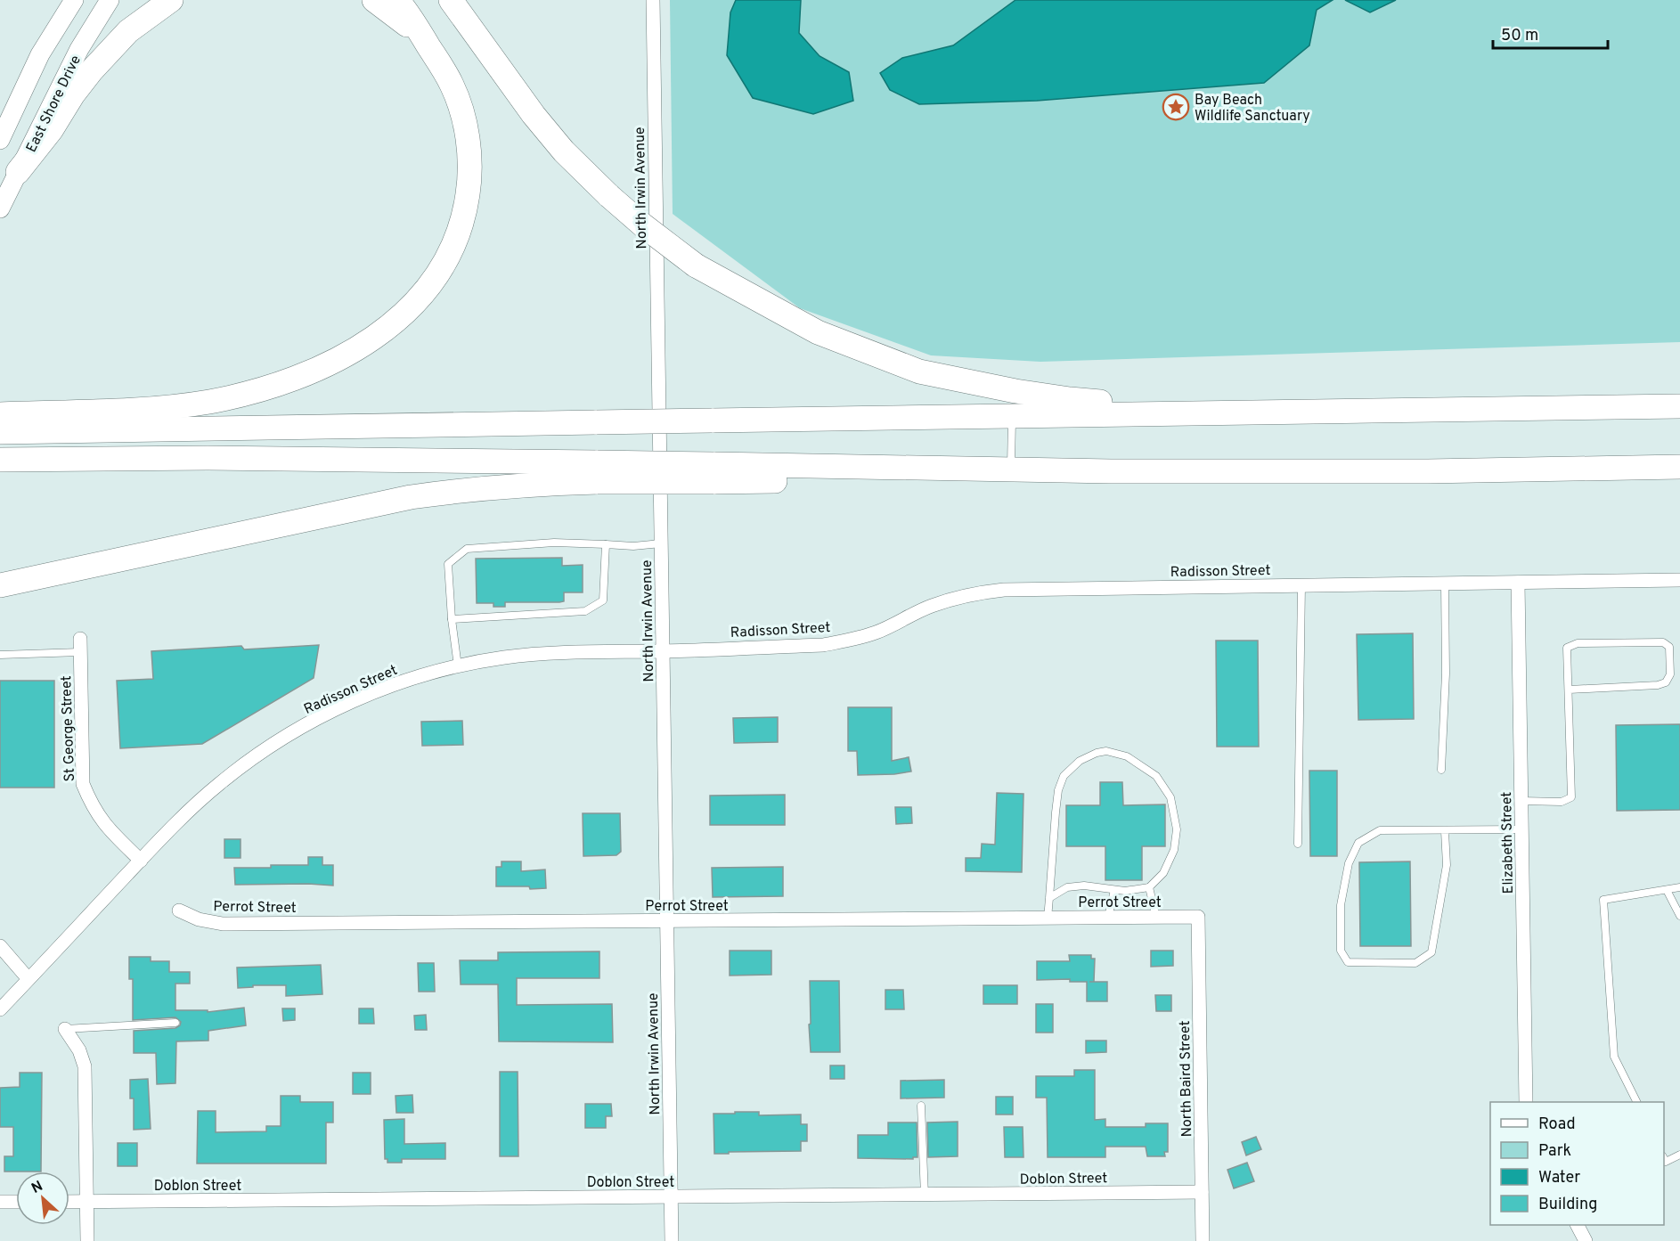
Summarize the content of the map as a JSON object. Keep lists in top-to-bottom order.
{
  "streets": {
    "main road": ["East Shore Drive"],
    "street": [
      "North Irwin Avenue",
      "Radisson Street",
      "St George Street",
      "Elizabeth Street",
      "Perrot Street",
      "North Baird Street",
      "Doblon Street"
    ]
  },
  "crossings": [
    ["North Irwin Avenue", "Radisson Street"],
    ["North Irwin Avenue", "Perrot Street"],
    ["North Irwin Avenue", "Doblon Street"],
    ["Radisson Street", "St George Street"],
    ["Radisson Street", "Elizabeth Street"],
    ["Perrot Street", "North Baird Street"],
    ["North Baird Street", "Doblon Street"]
  ],
  "places": {
    "place": ["Bay Beach Wildlife Sanctuary"]
  },
  "legend": [
    "Road",
    "Park",
    "Water",
    "Building"
  ],
  "scale_bar": "50 m",
  "north": "top left"
}
